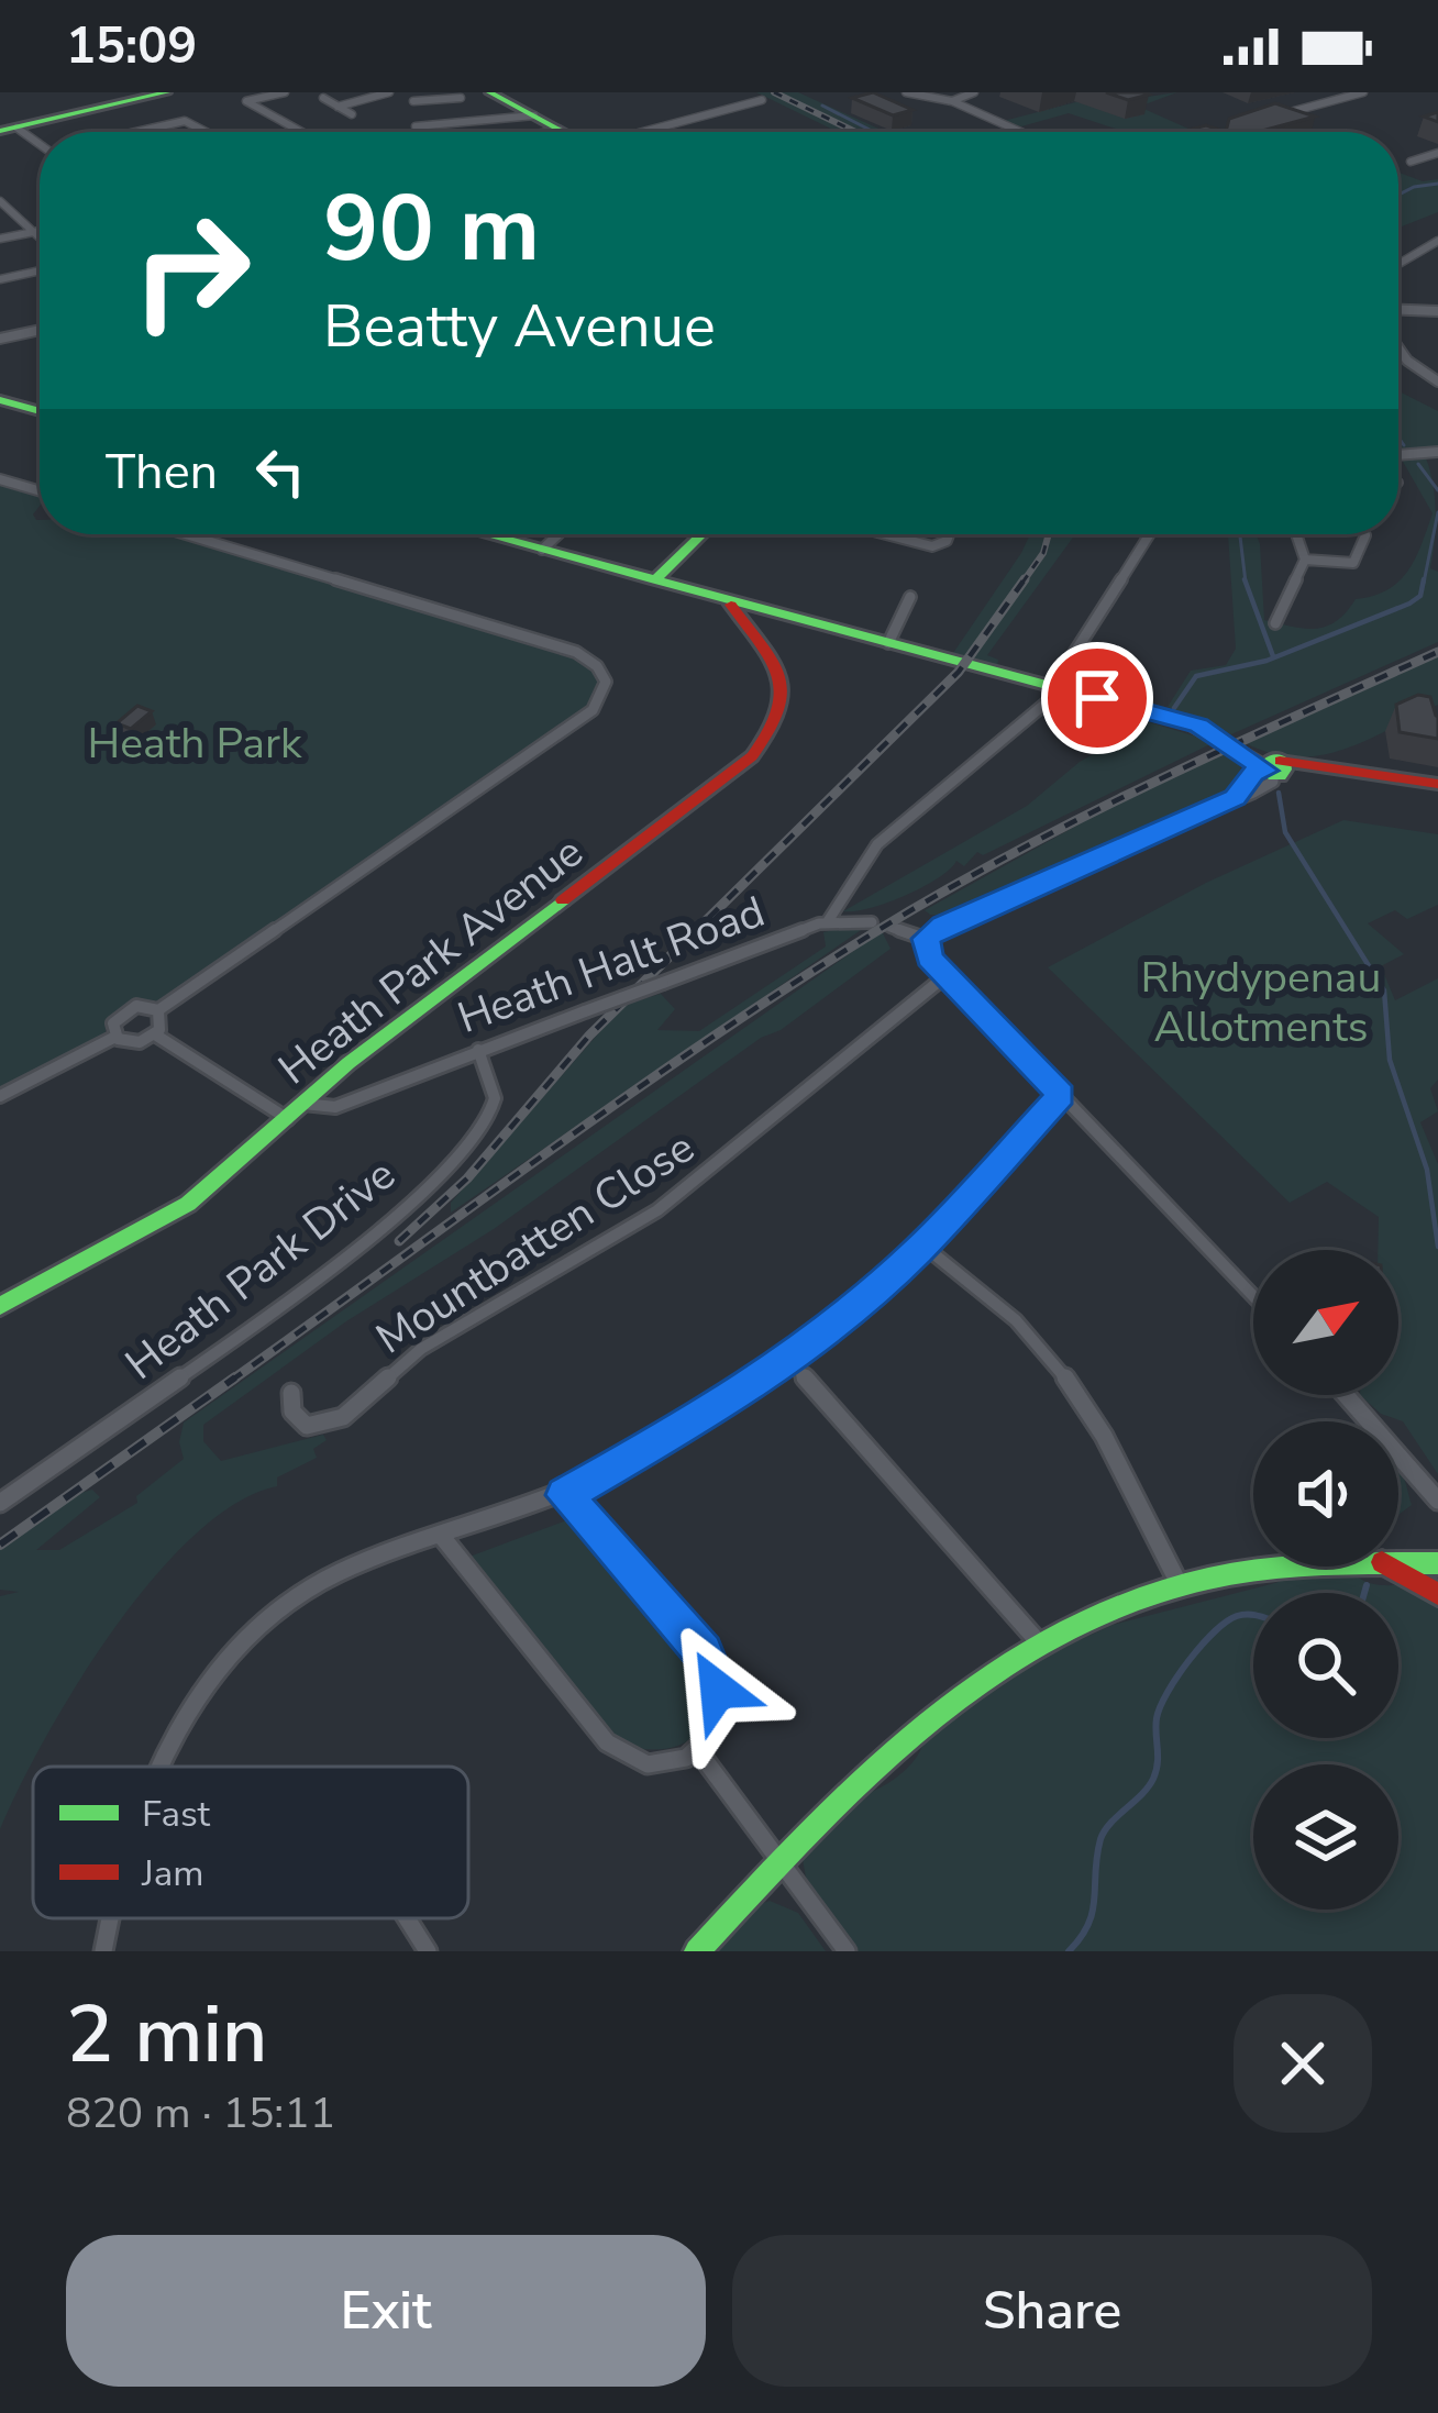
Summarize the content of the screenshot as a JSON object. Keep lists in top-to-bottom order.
{
  "streets": {
    "street": [
      "Heath Park Avenue",
      "Heath Halt Road",
      "Mountbatten Close",
      "Heath Park Drive"
    ]
  },
  "crossings": [
    ["Heath Park Avenue", "Heath Halt Road"],
    ["Heath Halt Road", "Heath Park Drive"]
  ],
  "parks": ["Heath Park", "Rhydypenau Allotments"],
  "legend": ["Fast", "Jam"],
  "north": "top right",
  "page": {
    "status": "15:09",
    "turn": ["90 m", "Beatty Avenue"],
    "then": "Then",
    "heading": ["2 min", "820 m · 15:11"],
    "buttons": ["Exit", "Share"]
  }
}
